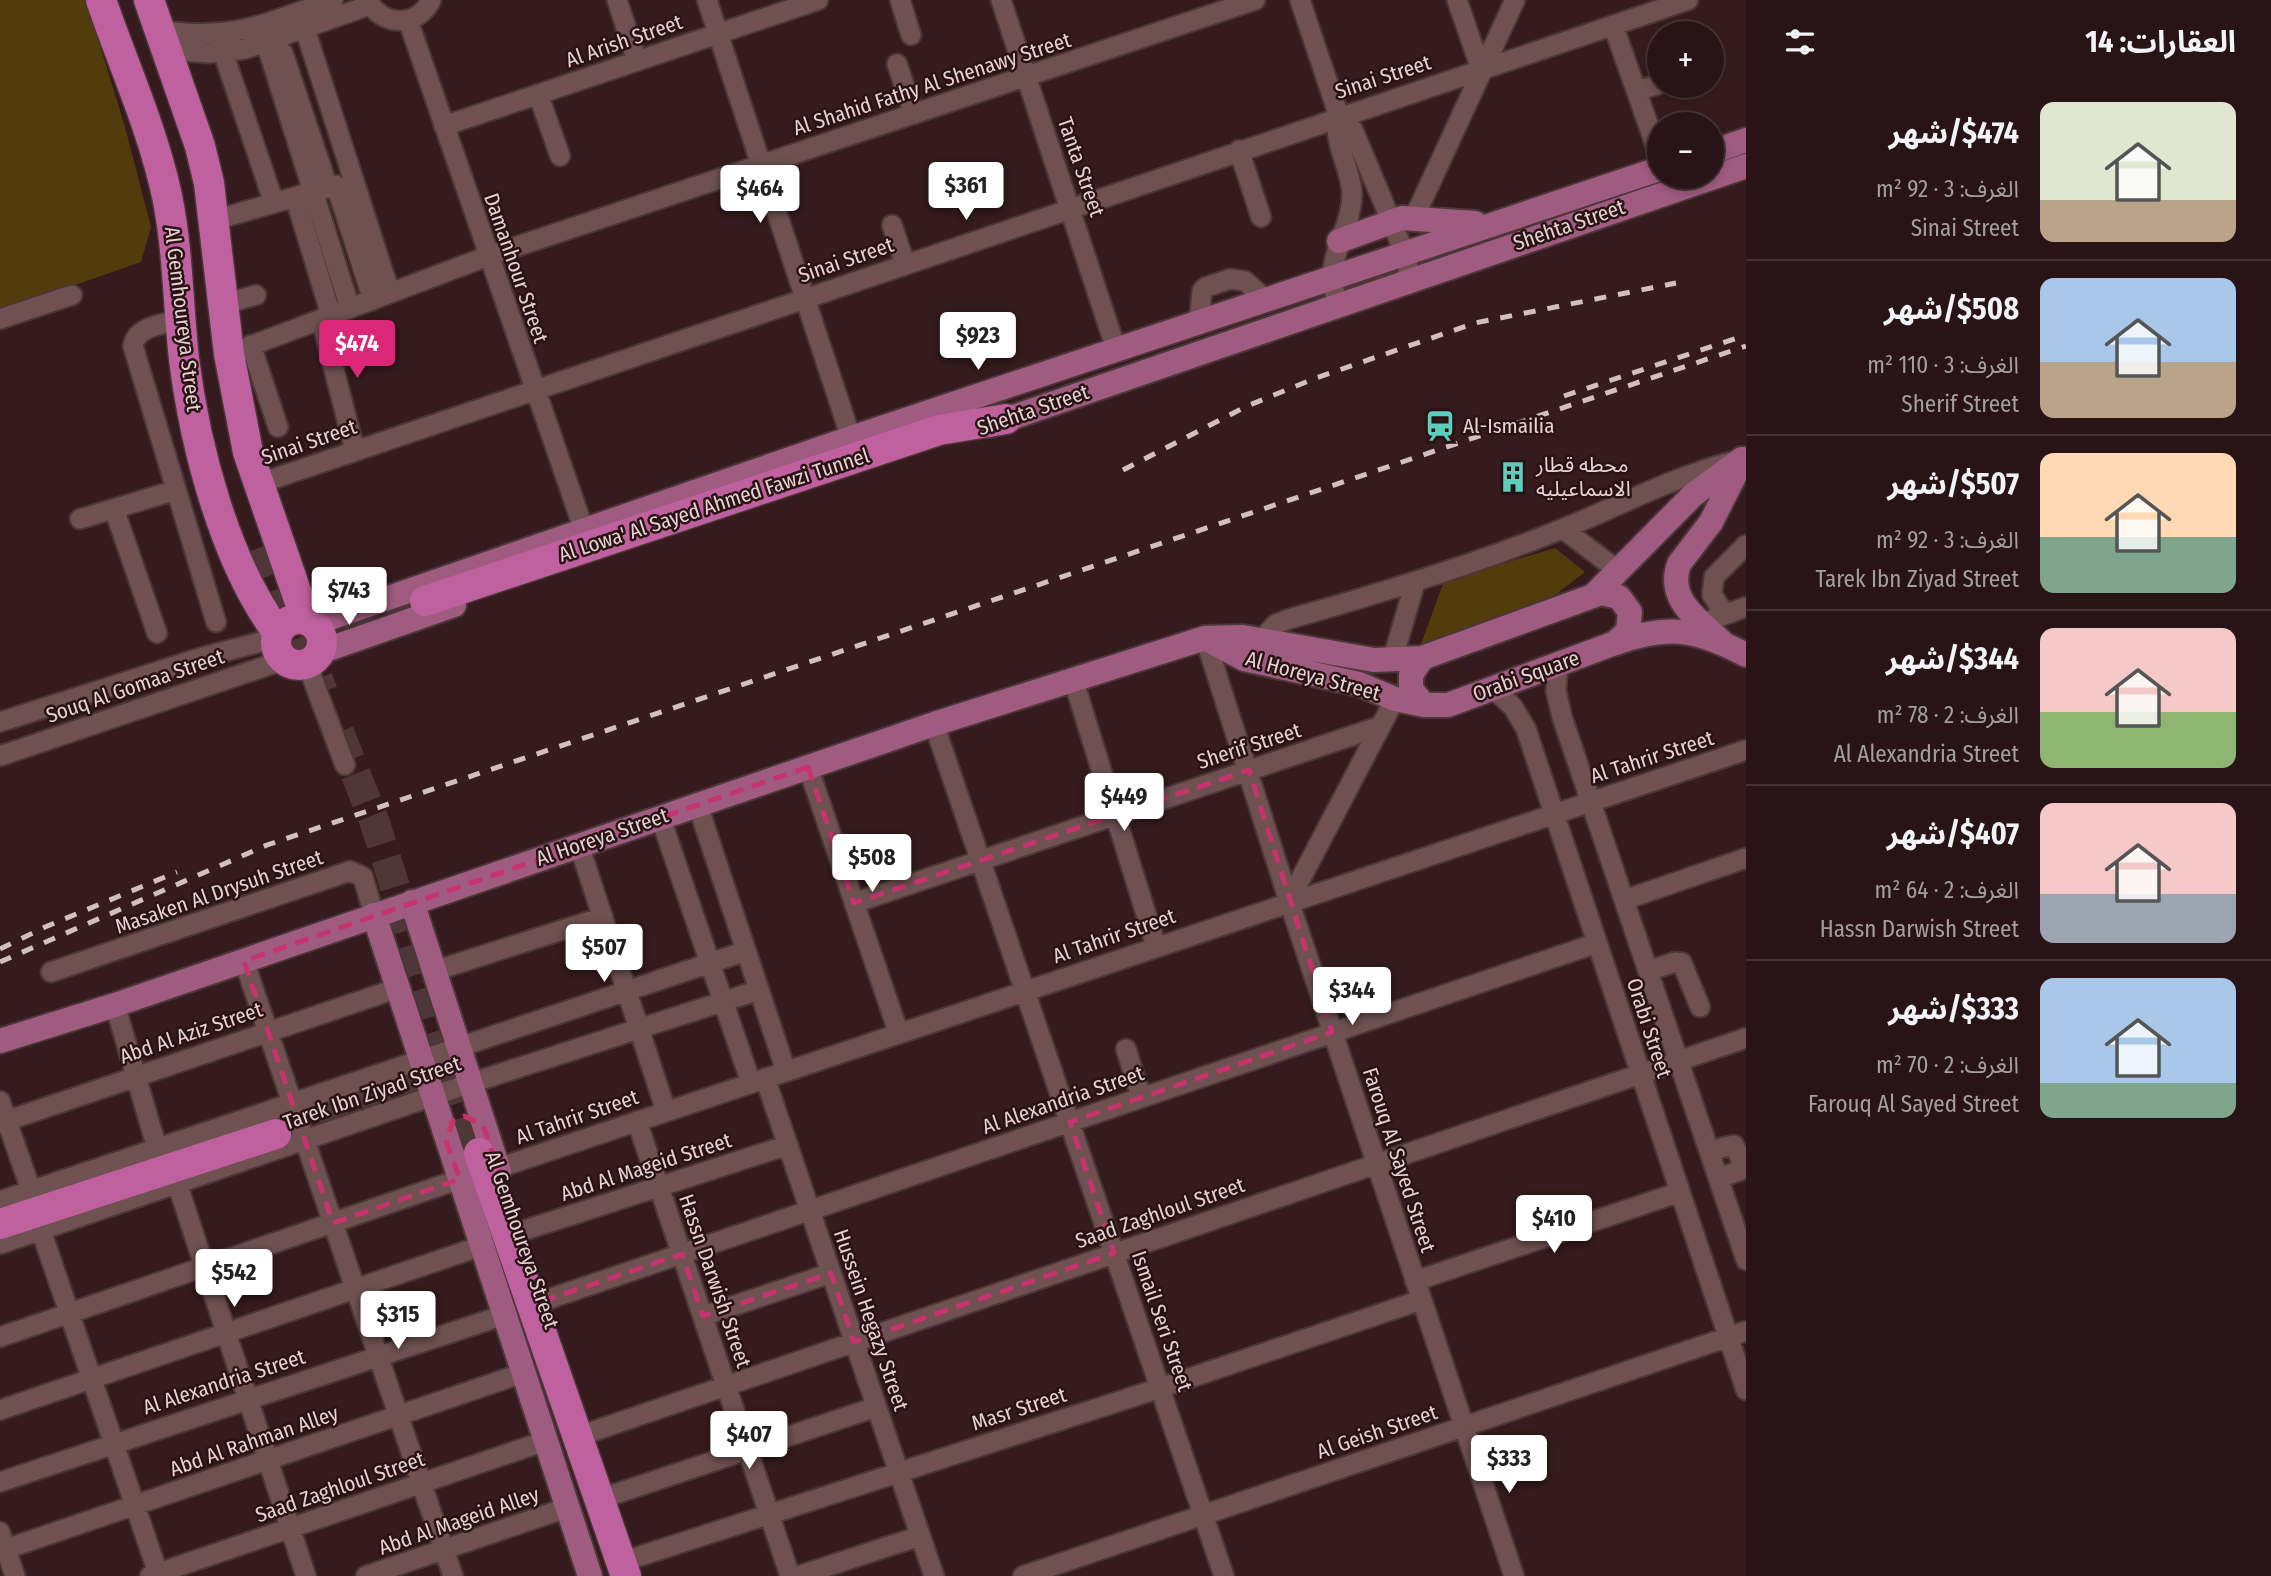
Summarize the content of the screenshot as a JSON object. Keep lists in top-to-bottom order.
{
  "streets": {
    "highway": ["Al Gemhoureya Street", "Al Lowa' Al Sayed Ahmed Fawzi Tunnel"],
    "main road": ["Shehta Street", "Al Horeya Street", "Orabi Square"],
    "street": [
      "Al Arish Street",
      "Sinai Street",
      "Al Shahid Fathy Al Shenawy Street",
      "Tanta Street",
      "Damanhour Street",
      "Souq Al Gomaa Street",
      "Sherif Street",
      "Al Tahrir Street",
      "Masaken Al Drysuh Street",
      "Orabi Street",
      "Abd Al Aziz Street",
      "Tarek Ibn Ziyad Street",
      "Al Alexandria Street",
      "Farouq Al Sayed Street",
      "Abd Al Mageid Street",
      "Saad Zaghloul Street",
      "Hassn Darwish Street",
      "Hussein Hegazy Street",
      "Ismail Seri Street",
      "Masr Street",
      "Al Geish Street",
      "Abd Al Rahman Alley",
      "Abd Al Mageid Alley"
    ]
  },
  "crossings": [
    ["Al Arish Street", "Damanhour Street"],
    ["Sinai Street", "Tanta Street"],
    ["Sinai Street", "Damanhour Street"],
    ["Sinai Street", "Al Gemhoureya Street"],
    ["Al Shahid Fathy Al Shenawy Street", "Tanta Street"],
    ["Al Shahid Fathy Al Shenawy Street", "Damanhour Street"],
    ["Al Shahid Fathy Al Shenawy Street", "Al Gemhoureya Street"],
    ["Tanta Street", "Shehta Street"],
    ["Shehta Street", "Damanhour Street"],
    ["Shehta Street", "Al Gemhoureya Street"],
    ["Shehta Street", "Al Lowa' Al Sayed Ahmed Fawzi Tunnel"],
    ["Shehta Street", "Souq Al Gomaa Street"],
    ["Al Gemhoureya Street", "Al Horeya Street"],
    ["Al Gemhoureya Street", "Souq Al Gomaa Street"],
    ["Al Gemhoureya Street", "Al Tahrir Street"],
    ["Al Gemhoureya Street", "Masaken Al Drysuh Street"],
    ["Al Gemhoureya Street", "Abd Al Aziz Street"],
    ["Al Gemhoureya Street", "Tarek Ibn Ziyad Street"],
    ["Al Gemhoureya Street", "Al Alexandria Street"],
    ["Al Gemhoureya Street", "Abd Al Mageid Street"],
    ["Al Gemhoureya Street", "Saad Zaghloul Street"],
    ["Al Gemhoureya Street", "Masr Street"],
    ["Al Gemhoureya Street", "Abd Al Rahman Alley"],
    ["Al Gemhoureya Street", "Abd Al Mageid Alley"],
    ["Al Horeya Street", "Orabi Square"],
    ["Al Horeya Street", "Masaken Al Drysuh Street"],
    ["Al Horeya Street", "Farouq Al Sayed Street"],
    ["Al Horeya Street", "Hussein Hegazy Street"],
    ["Al Horeya Street", "Ismail Seri Street"],
    ["Orabi Square", "Orabi Street"],
    ["Sherif Street", "Farouq Al Sayed Street"],
    ["Sherif Street", "Ismail Seri Street"],
    ["Al Tahrir Street", "Orabi Street"],
    ["Al Tahrir Street", "Farouq Al Sayed Street"],
    ["Al Tahrir Street", "Hassn Darwish Street"],
    ["Al Tahrir Street", "Hussein Hegazy Street"],
    ["Al Tahrir Street", "Ismail Seri Street"],
    ["Orabi Street", "Al Alexandria Street"],
    ["Orabi Street", "Saad Zaghloul Street"],
    ["Orabi Street", "Masr Street"],
    ["Orabi Street", "Al Geish Street"],
    ["Tarek Ibn Ziyad Street", "Hussein Hegazy Street"],
    ["Al Alexandria Street", "Farouq Al Sayed Street"],
    ["Al Alexandria Street", "Hassn Darwish Street"],
    ["Al Alexandria Street", "Hussein Hegazy Street"],
    ["Al Alexandria Street", "Ismail Seri Street"],
    ["Farouq Al Sayed Street", "Saad Zaghloul Street"],
    ["Farouq Al Sayed Street", "Masr Street"],
    ["Farouq Al Sayed Street", "Al Geish Street"],
    ["Abd Al Mageid Street", "Hassn Darwish Street"],
    ["Abd Al Mageid Street", "Hussein Hegazy Street"],
    ["Saad Zaghloul Street", "Hassn Darwish Street"],
    ["Saad Zaghloul Street", "Hussein Hegazy Street"],
    ["Saad Zaghloul Street", "Ismail Seri Street"],
    ["Hassn Darwish Street", "Masr Street"],
    ["Hussein Hegazy Street", "Masr Street"],
    ["Ismail Seri Street", "Masr Street"],
    ["Ismail Seri Street", "Al Geish Street"]
  ],
  "places": {
    "station": ["Al-Ismailia"],
    "building": ["محطه قطار الاسماعيليه"]
  },
  "page": {
    "heading": "العقارات: 14",
    "map_buttons": ["+", "−"],
    "list": [
      {
        "name": "$474/شهر",
        "note": "الغرف: 3 · 92 m² · Sinai Street"
      },
      {
        "name": "$508/شهر",
        "note": "الغرف: 3 · 110 m² · Sherif Street"
      },
      {
        "name": "$507/شهر",
        "note": "الغرف: 3 · 92 m² · Tarek Ibn Ziyad Street"
      },
      {
        "name": "$344/شهر",
        "note": "الغرف: 2 · 78 m² · Al Alexandria Street"
      },
      {
        "name": "$407/شهر",
        "note": "الغرف: 2 · 64 m² · Hassn Darwish Street"
      },
      {
        "name": "$333/شهر",
        "note": "الغرف: 2 · 70 m² · Farouq Al Sayed Street"
      }
    ],
    "price": [
      "$361",
      "$464",
      "$923",
      "$474",
      "$743",
      "$449",
      "$508",
      "$507",
      "$344",
      "$410",
      "$542",
      "$315",
      "$407",
      "$333"
    ]
  }
}
